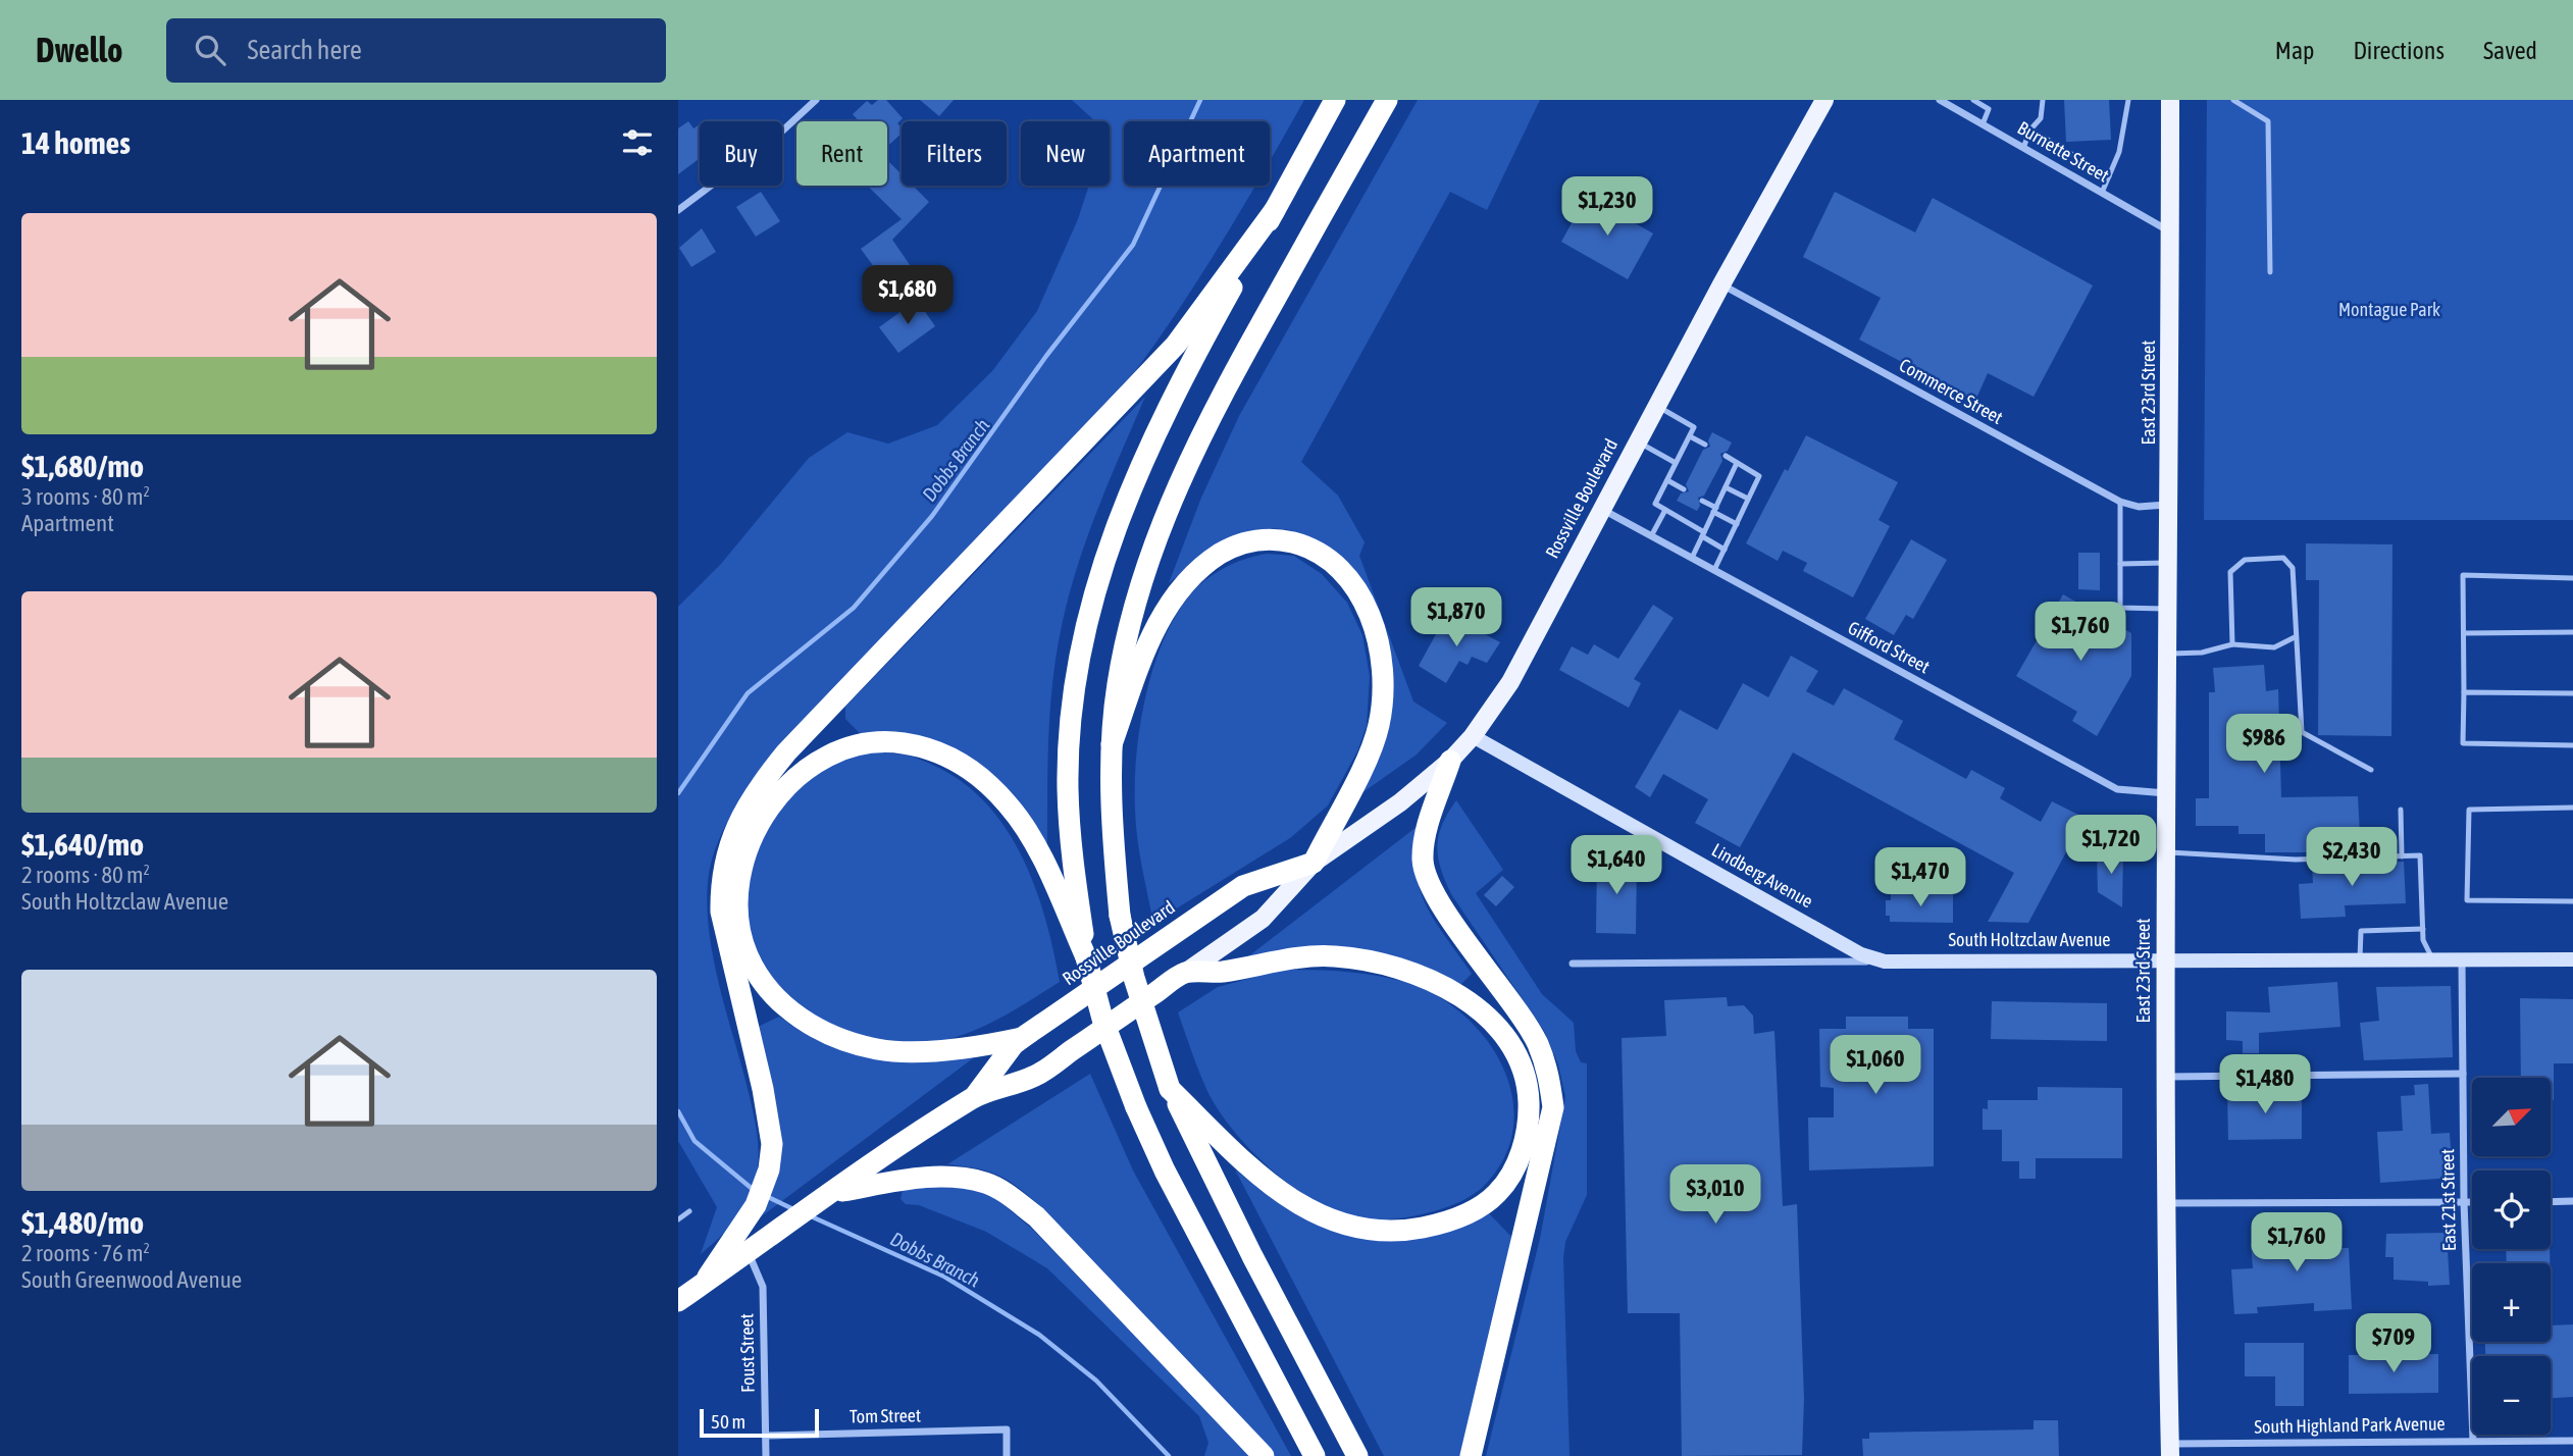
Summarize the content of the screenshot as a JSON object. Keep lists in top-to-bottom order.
{
  "streets": {
    "highway": ["Rossville Boulevard"],
    "main road": ["East 23rd Street", "Lindberg Avenue", "South Holtzclaw Avenue"],
    "street": [
      "Burnette Street",
      "Commerce Street",
      "Gifford Street",
      "East 21st Street",
      "Foust Street",
      "Tom Street",
      "South Highland Park Avenue"
    ]
  },
  "crossings": [
    ["Burnette Street", "East 23rd Street"],
    ["Commerce Street", "East 23rd Street"],
    ["Commerce Street", "Rossville Boulevard"],
    ["East 23rd Street", "Gifford Street"],
    ["East 23rd Street", "South Holtzclaw Avenue"],
    ["East 23rd Street", "South Highland Park Avenue"],
    ["Rossville Boulevard", "Gifford Street"],
    ["Rossville Boulevard", "Lindberg Avenue"],
    ["Rossville Boulevard", "Foust Street"],
    ["Lindberg Avenue", "South Holtzclaw Avenue"],
    ["South Holtzclaw Avenue", "East 21st Street"],
    ["East 21st Street", "South Highland Park Avenue"],
    ["Foust Street", "Tom Street"]
  ],
  "water": ["Dobbs Branch"],
  "parks": ["Montague Park"],
  "scale_bar": "50 m",
  "north": "top right",
  "page": {
    "header": "Dwello",
    "search": "Search here",
    "nav": ["Map", "Directions", "Saved"],
    "heading": "14 homes",
    "chip": [
      "Buy",
      "Rent",
      "Filters",
      "New",
      "Apartment"
    ],
    "price": [
      "$1,230",
      "$1,680",
      "$1,870",
      "$1,760",
      "$986",
      "$1,720",
      "$2,430",
      "$1,640",
      "$1,470",
      "$1,060",
      "$1,480",
      "$3,010",
      "$1,760",
      "$709"
    ],
    "list": [
      {
        "name": "$1,680/mo",
        "note": "3 rooms · 80 m² · Apartment"
      },
      {
        "name": "$1,640/mo",
        "note": "2 rooms · 80 m² · South Holtzclaw Avenue"
      },
      {
        "name": "$1,480/mo",
        "note": "2 rooms · 76 m² · South Greenwood Avenue"
      }
    ],
    "map_buttons": ["+", "−"],
    "scale": "50 m"
  }
}
